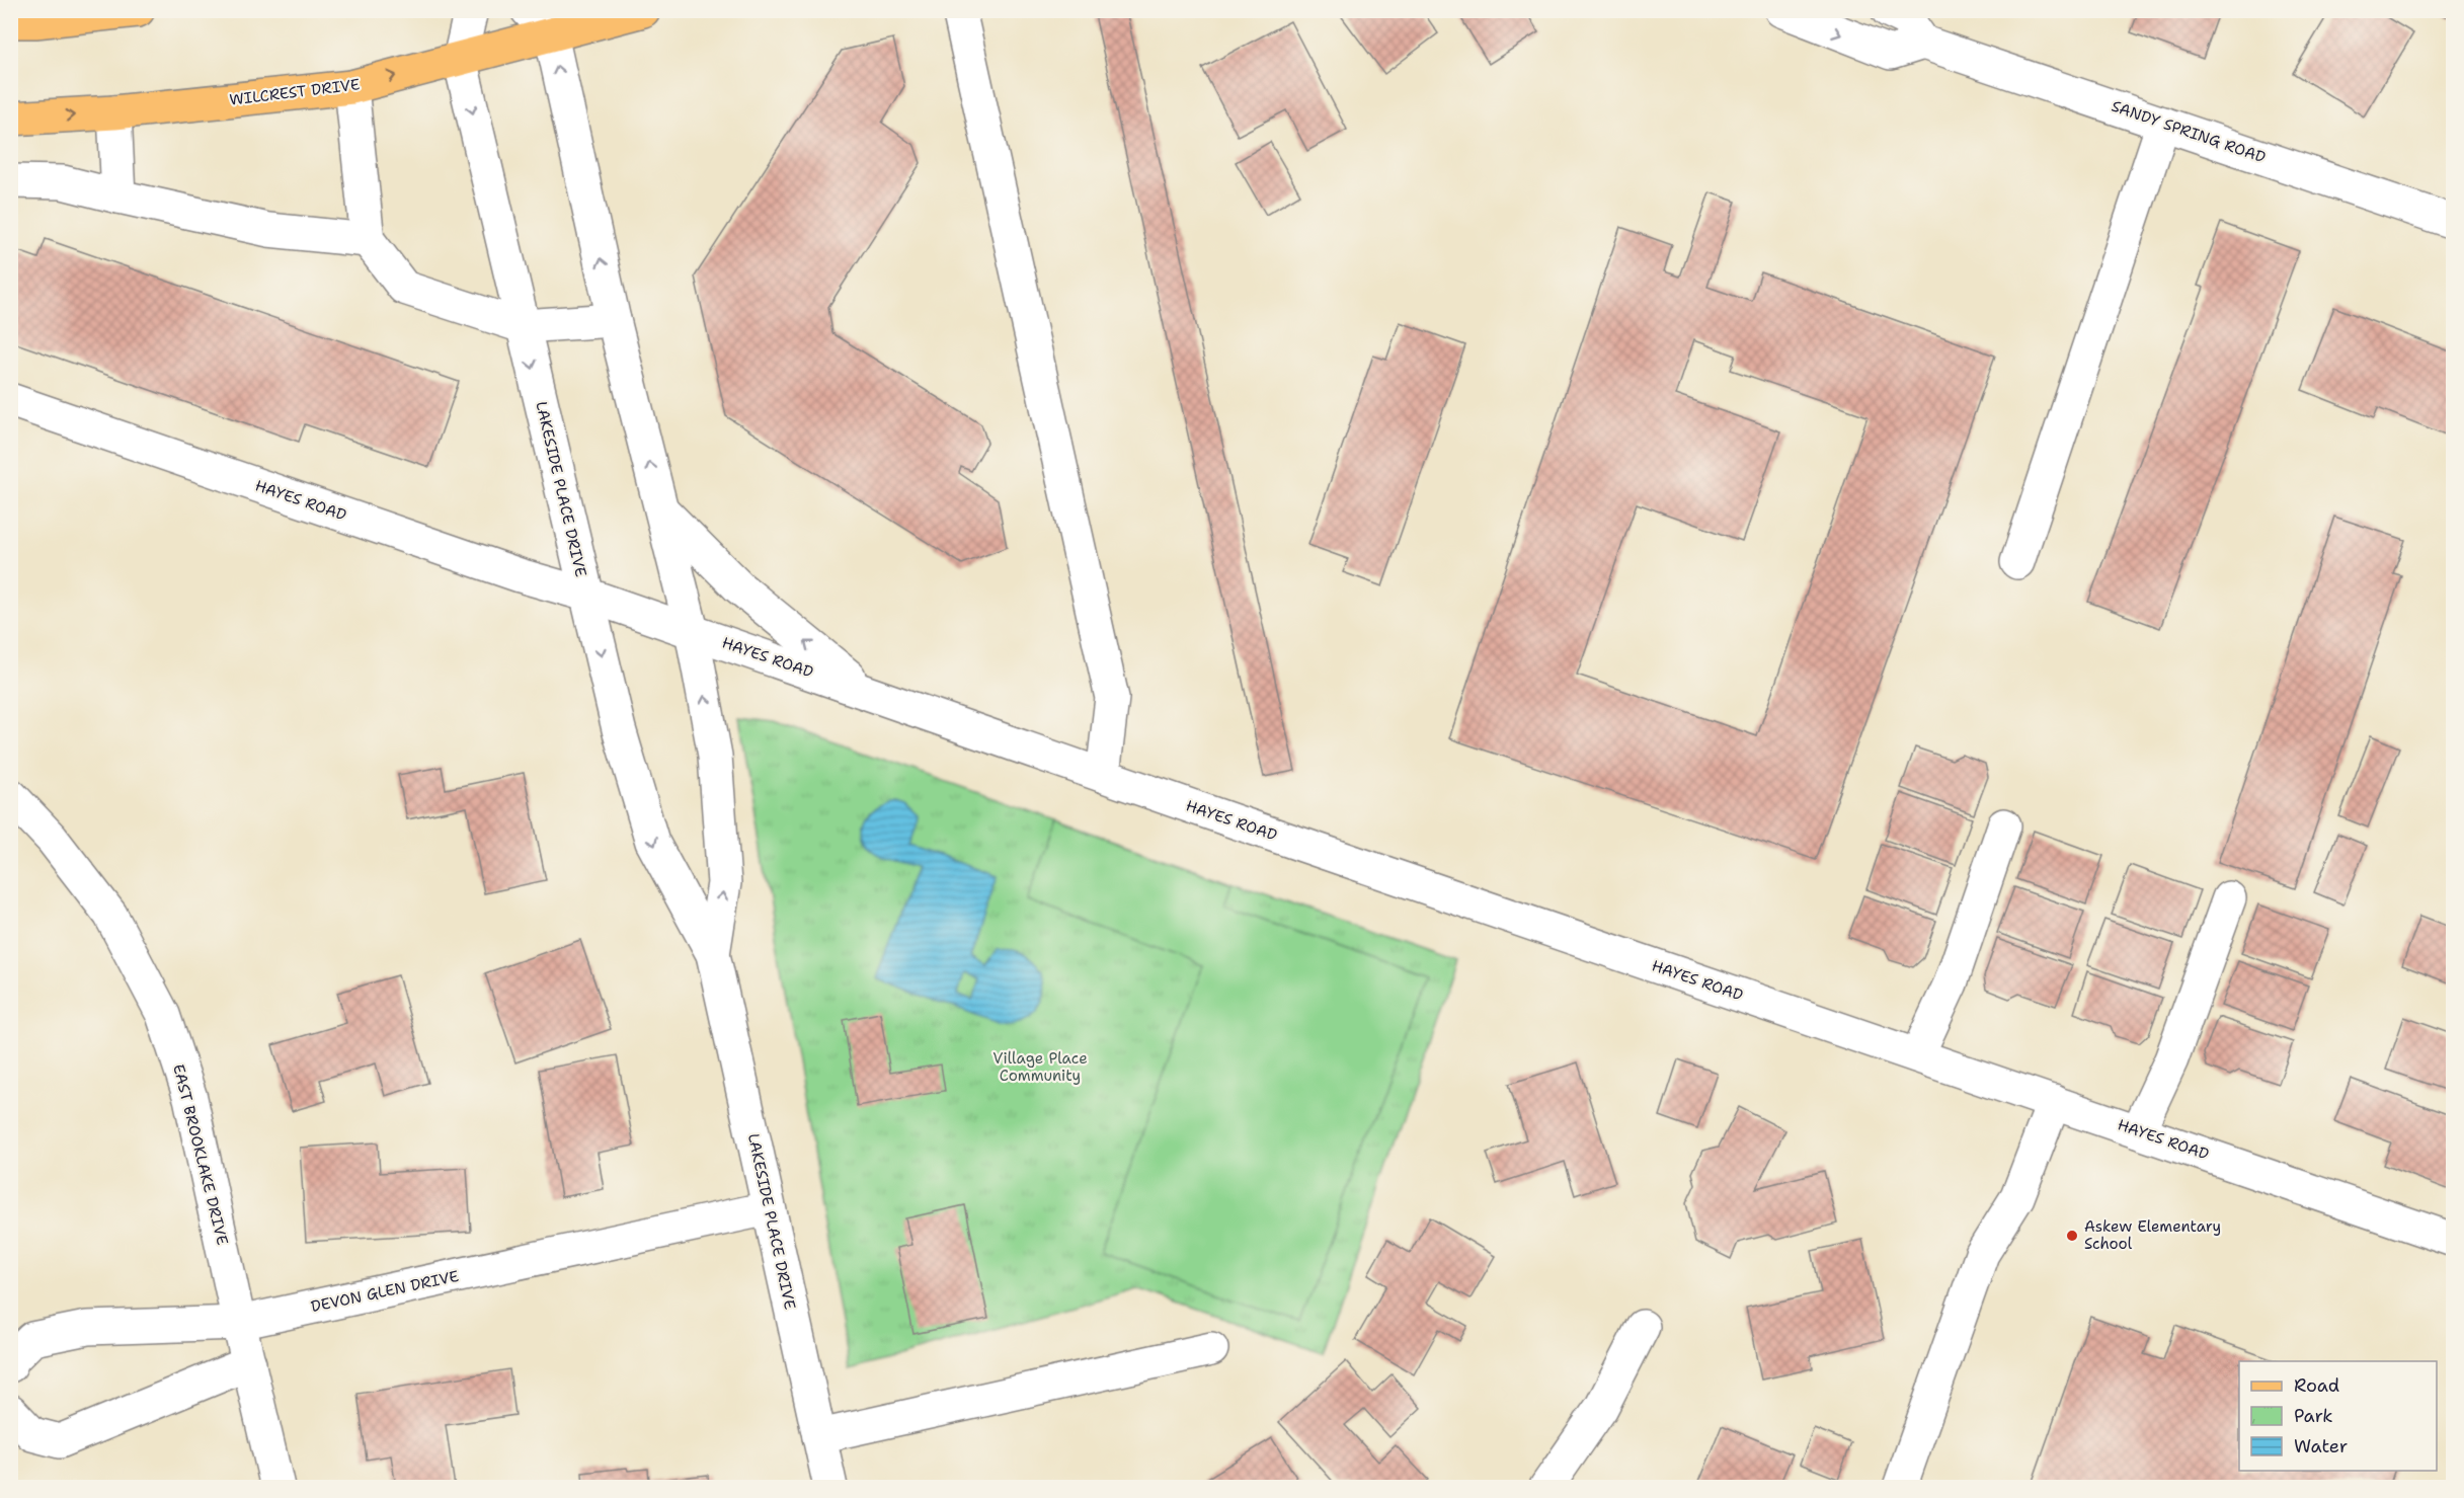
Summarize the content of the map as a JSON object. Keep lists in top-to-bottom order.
{
  "streets": {
    "main road": ["WILCREST DRIVE"],
    "street": [
      "SANDY SPRING ROAD",
      "LAKESIDE PLACE DRIVE",
      "HAYES ROAD",
      "EAST BROOKLAKE DRIVE",
      "DEVON GLEN DRIVE"
    ]
  },
  "crossings": [
    ["WILCREST DRIVE", "LAKESIDE PLACE DRIVE"],
    ["LAKESIDE PLACE DRIVE", "HAYES ROAD"],
    ["LAKESIDE PLACE DRIVE", "DEVON GLEN DRIVE"],
    ["EAST BROOKLAKE DRIVE", "DEVON GLEN DRIVE"]
  ],
  "parks": ["Village Place Community"],
  "places": ["Askew Elementary School"],
  "legend": ["Road", "Park", "Water"]
}
